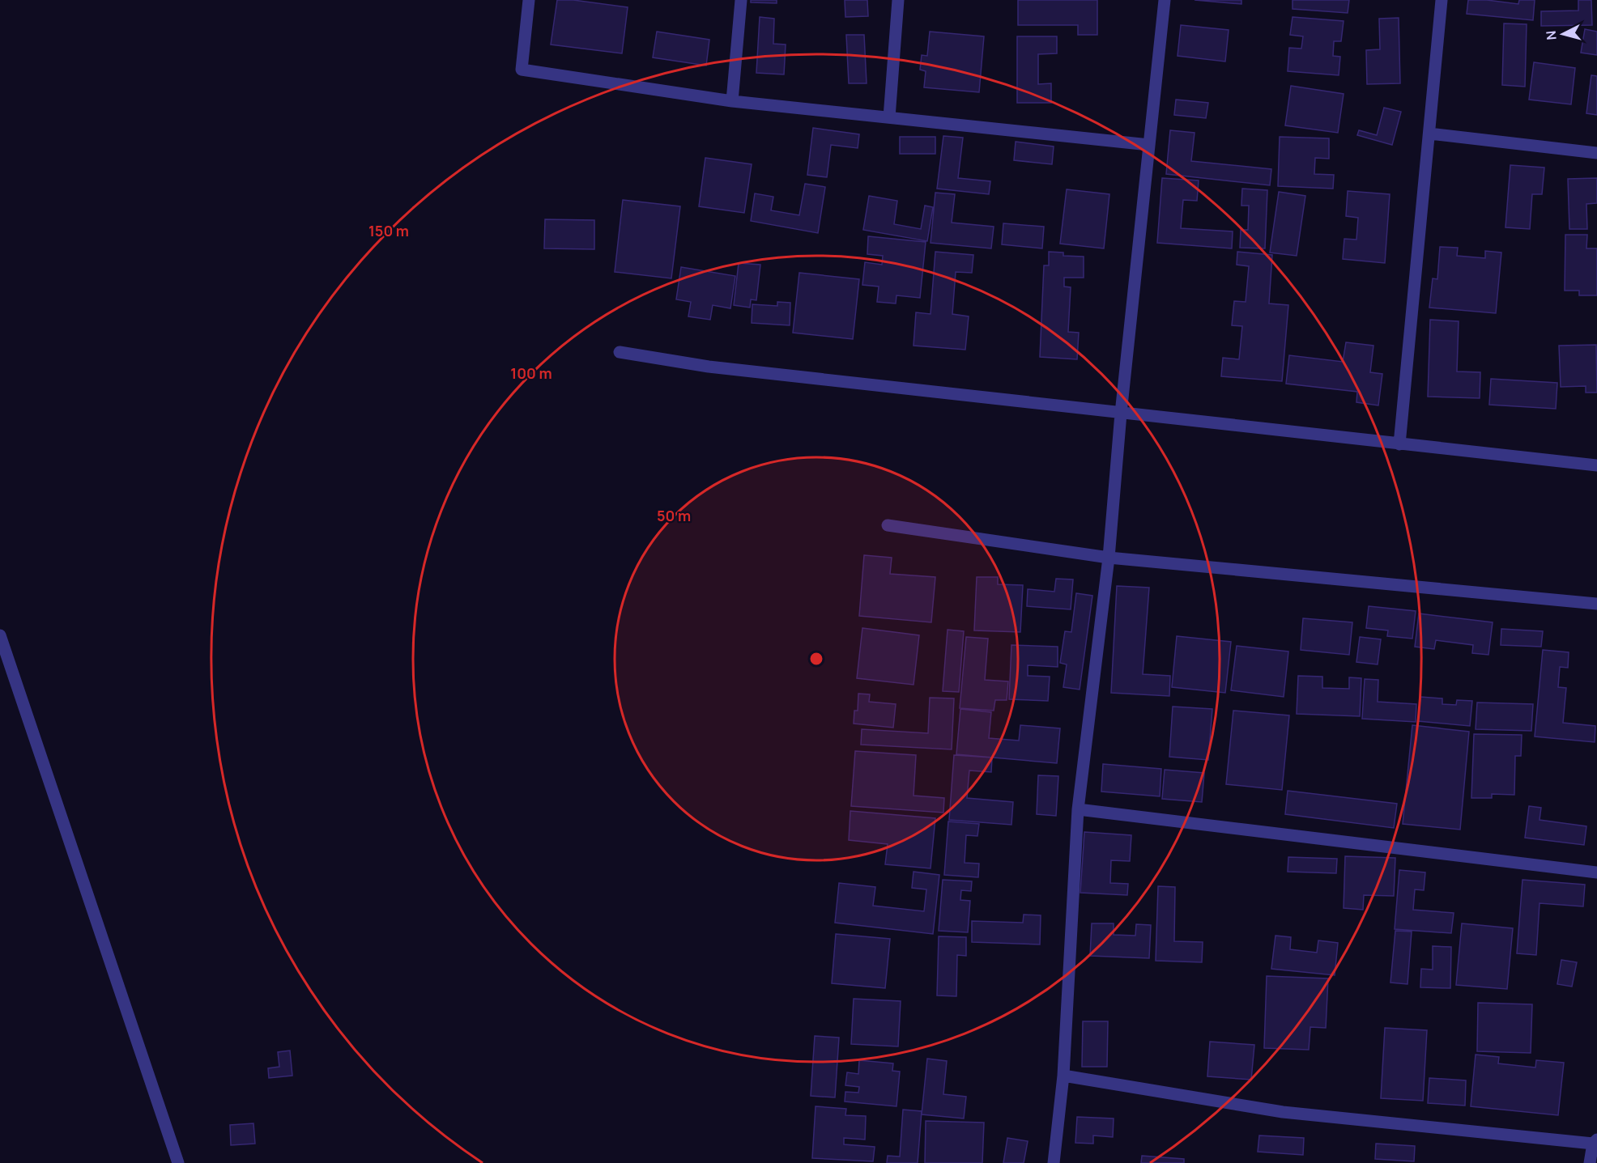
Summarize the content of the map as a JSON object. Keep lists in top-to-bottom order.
{
  "north": "left",
  "rings": ["150 m", "100 m", "50 m"]
}
